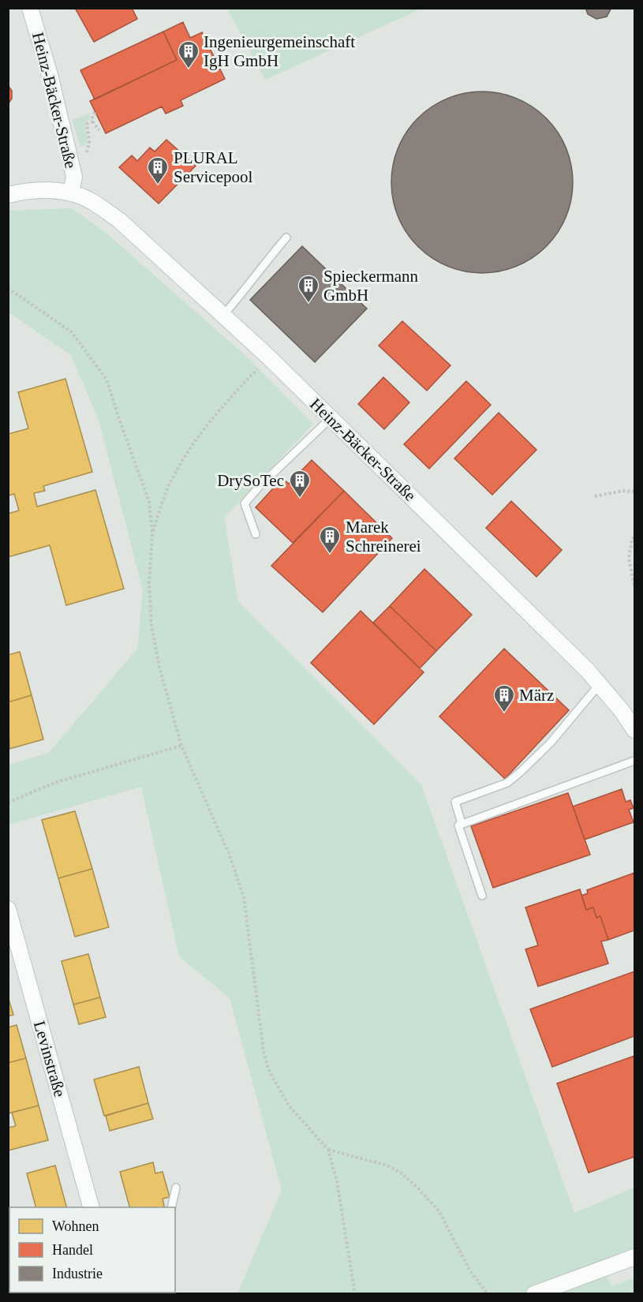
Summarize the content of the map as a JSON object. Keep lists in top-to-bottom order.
{
  "streets": {
    "street": ["Heinz-Bäcker-Straße", "Levinstraße"]
  },
  "places": {
    "building": [
      "Ingenieurgemeinschaft IgH GmbH",
      "PLURAL Servicepool",
      "Spieckermann GmbH",
      "DrySoTec",
      "Marek Schreinerei",
      "März"
    ]
  },
  "legend": ["Wohnen", "Handel", "Industrie"]
}
